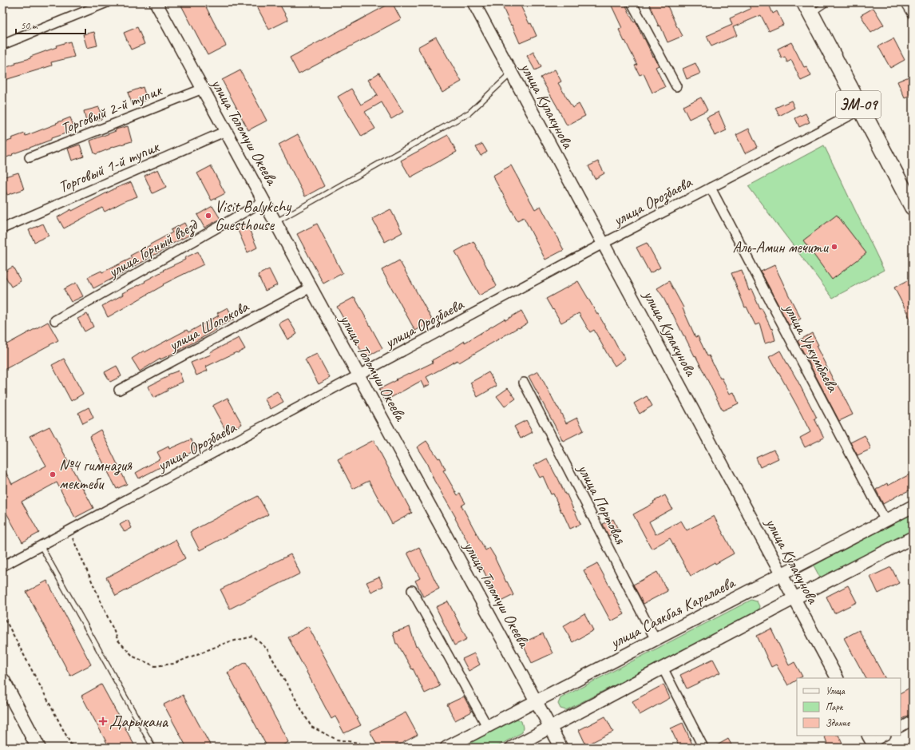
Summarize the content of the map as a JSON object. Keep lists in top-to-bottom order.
{
  "streets": {
    "highway": ["ЭМ-09"],
    "street": [
      "улица Кулакунова",
      "Торговый 2-й тупик",
      "улица Толомуш Океева",
      "Торговый 1-й тупик",
      "улица Орозбаева",
      "улица Горный въезд",
      "улица Шопокова",
      "улица Уркумбаева",
      "улица Портовая",
      "улица Саякбая Каралаева"
    ]
  },
  "crossings": [
    ["ЭМ-09", "улица Орозбаева"],
    ["улица Кулакунова", "улица Орозбаева"],
    ["улица Кулакунова", "улица Саякбая Каралаева"],
    ["Торговый 2-й тупик", "улица Толомуш Океева"],
    ["улица Толомуш Океева", "Торговый 1-й тупик"],
    ["улица Толомуш Океева", "улица Орозбаева"],
    ["улица Толомуш Океева", "улица Горный въезд"],
    ["улица Толомуш Океева", "улица Шопокова"],
    ["улица Толомуш Океева", "улица Саякбая Каралаева"],
    ["улица Орозбаева", "улица Уркумбаева"],
    ["улица Уркумбаева", "улица Саякбая Каралаева"],
    ["улица Портовая", "улица Саякбая Каралаева"]
  ],
  "places": {
    "other": ["Visit Balykchy Guesthouse", "Аль-Амин мечити", "№4 гимназия мектеби"],
    "health": ["Дарыкана"]
  },
  "legend": ["Улица", "Парк", "Здание"],
  "scale_bar": "50 m"
}
